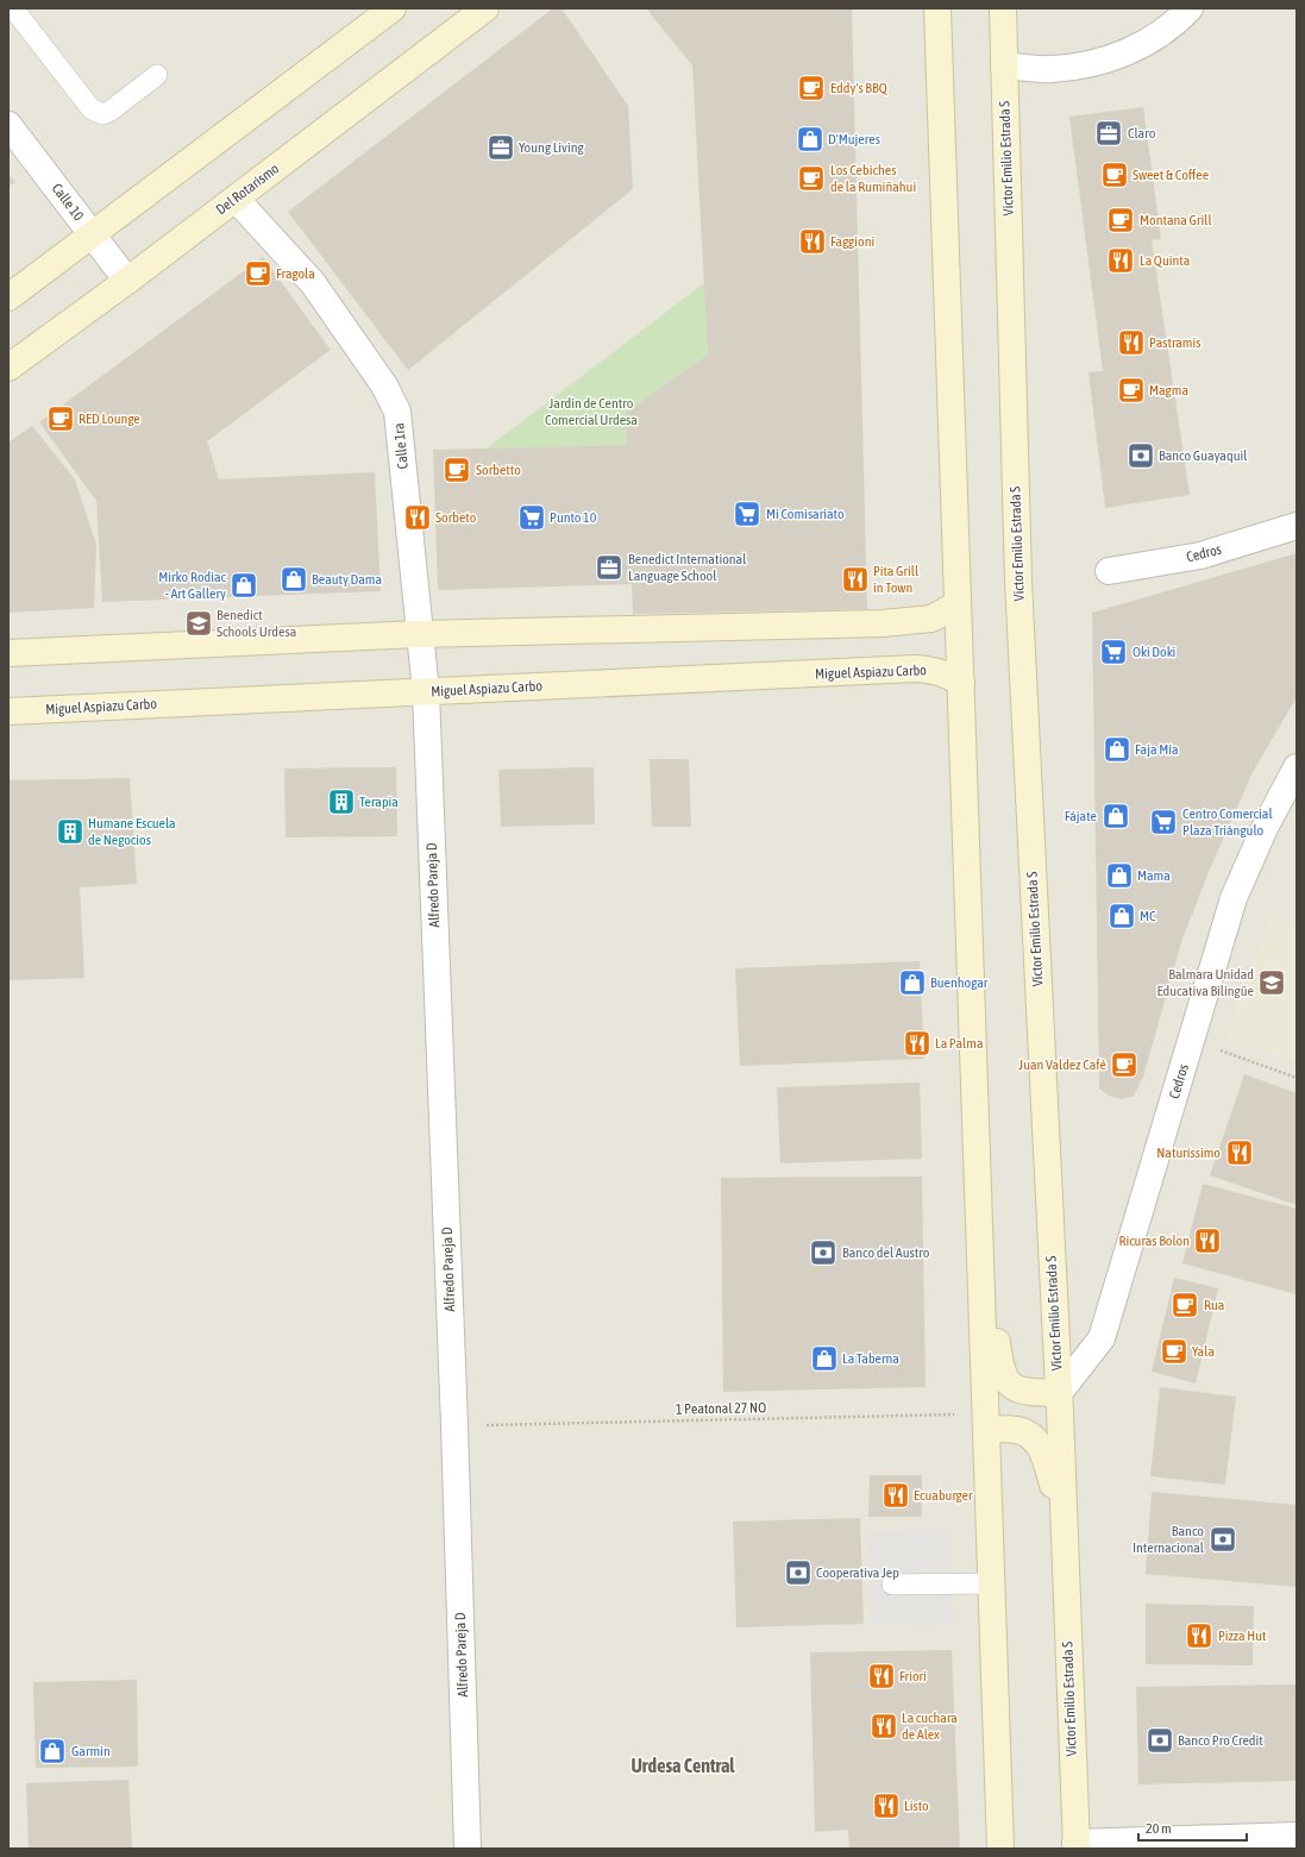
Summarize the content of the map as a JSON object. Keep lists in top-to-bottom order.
{
  "streets": {
    "main road": ["Víctor Emilio Estrada S", "Del Rotarismo", "Miguel Aspiazu Carbo"],
    "street": [
      "Calle 10",
      "Calle 1ra",
      "Cedros",
      "Alfredo Pareja D"
    ],
    "path": ["1 Peatonal 27 NO"]
  },
  "crossings": [
    ["Víctor Emilio Estrada S", "Cedros"],
    ["Del Rotarismo", "Calle 10"],
    ["Del Rotarismo", "Calle 1ra"],
    ["Calle 1ra", "Miguel Aspiazu Carbo"],
    ["Calle 1ra", "Alfredo Pareja D"],
    ["Miguel Aspiazu Carbo", "Alfredo Pareja D"],
    ["Alfredo Pareja D", "1 Peatonal 27 NO"]
  ],
  "districts": ["Urdesa Central"],
  "parks": ["Jardin de Centro Comercial Urdesa"],
  "places": {
    "cafe": [
      "Eddy's BBQ",
      "Sweet & Coffee",
      "Los Cebiches de la Rumiñahui",
      "Montana Grill",
      "Fragola",
      "Magma",
      "RED Lounge",
      "Sorbetto",
      "Juan Valdez Café",
      "Rua",
      "Yala"
    ],
    "office": ["Claro", "Young Living", "Benedict International Language School"],
    "shop": [
      "D'Mujeres",
      "Beauty Dama",
      "Mirko Rodiac - Art Gallery",
      "Faja Mía",
      "Fájate",
      "Mama",
      "MC",
      "Buenhogar",
      "La Taberna",
      "Garmin"
    ],
    "restaurant": [
      "Faggioni",
      "La Quinta",
      "Pastramis",
      "Sorbeto",
      "Pita Grill in Town",
      "La Palma",
      "Naturíssimo",
      "Ricuras Bolon",
      "Ecuaburger",
      "Pizza Hut",
      "Friori",
      "La cuchara de Alex",
      "Listo"
    ],
    "bank": [
      "Banco Guayaquil",
      "Banco del Austro",
      "Banco Internacional",
      "Cooperativa Jep",
      "Banco Pro Credit"
    ],
    "supermarket": [
      "Mi Comisariato",
      "Punto 10",
      "Oki Doki",
      "Centro Comercial Plaza Triángulo"
    ],
    "school or university": ["Benedict Schools Urdesa", "Balmara Unidad Educativa Bilingüe"],
    "building": ["Terapia", "Humane Escuela de Negocios"]
  },
  "scale_bar": "20 m"
}
